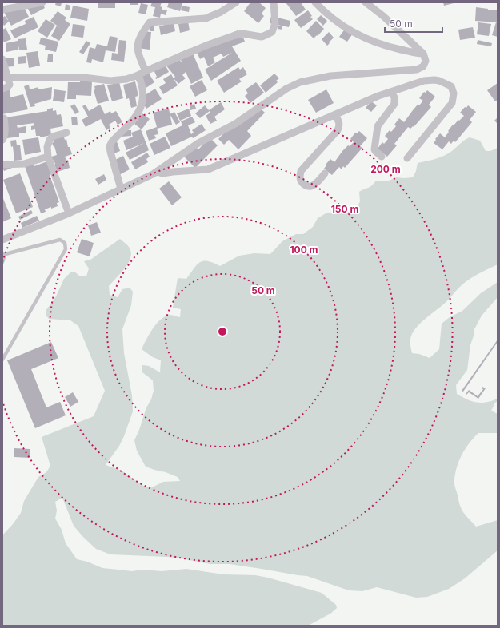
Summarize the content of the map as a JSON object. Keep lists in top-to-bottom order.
{
  "scale_bar": "50 m",
  "rings": [
    "200 m",
    "150 m",
    "100 m",
    "50 m"
  ]
}
